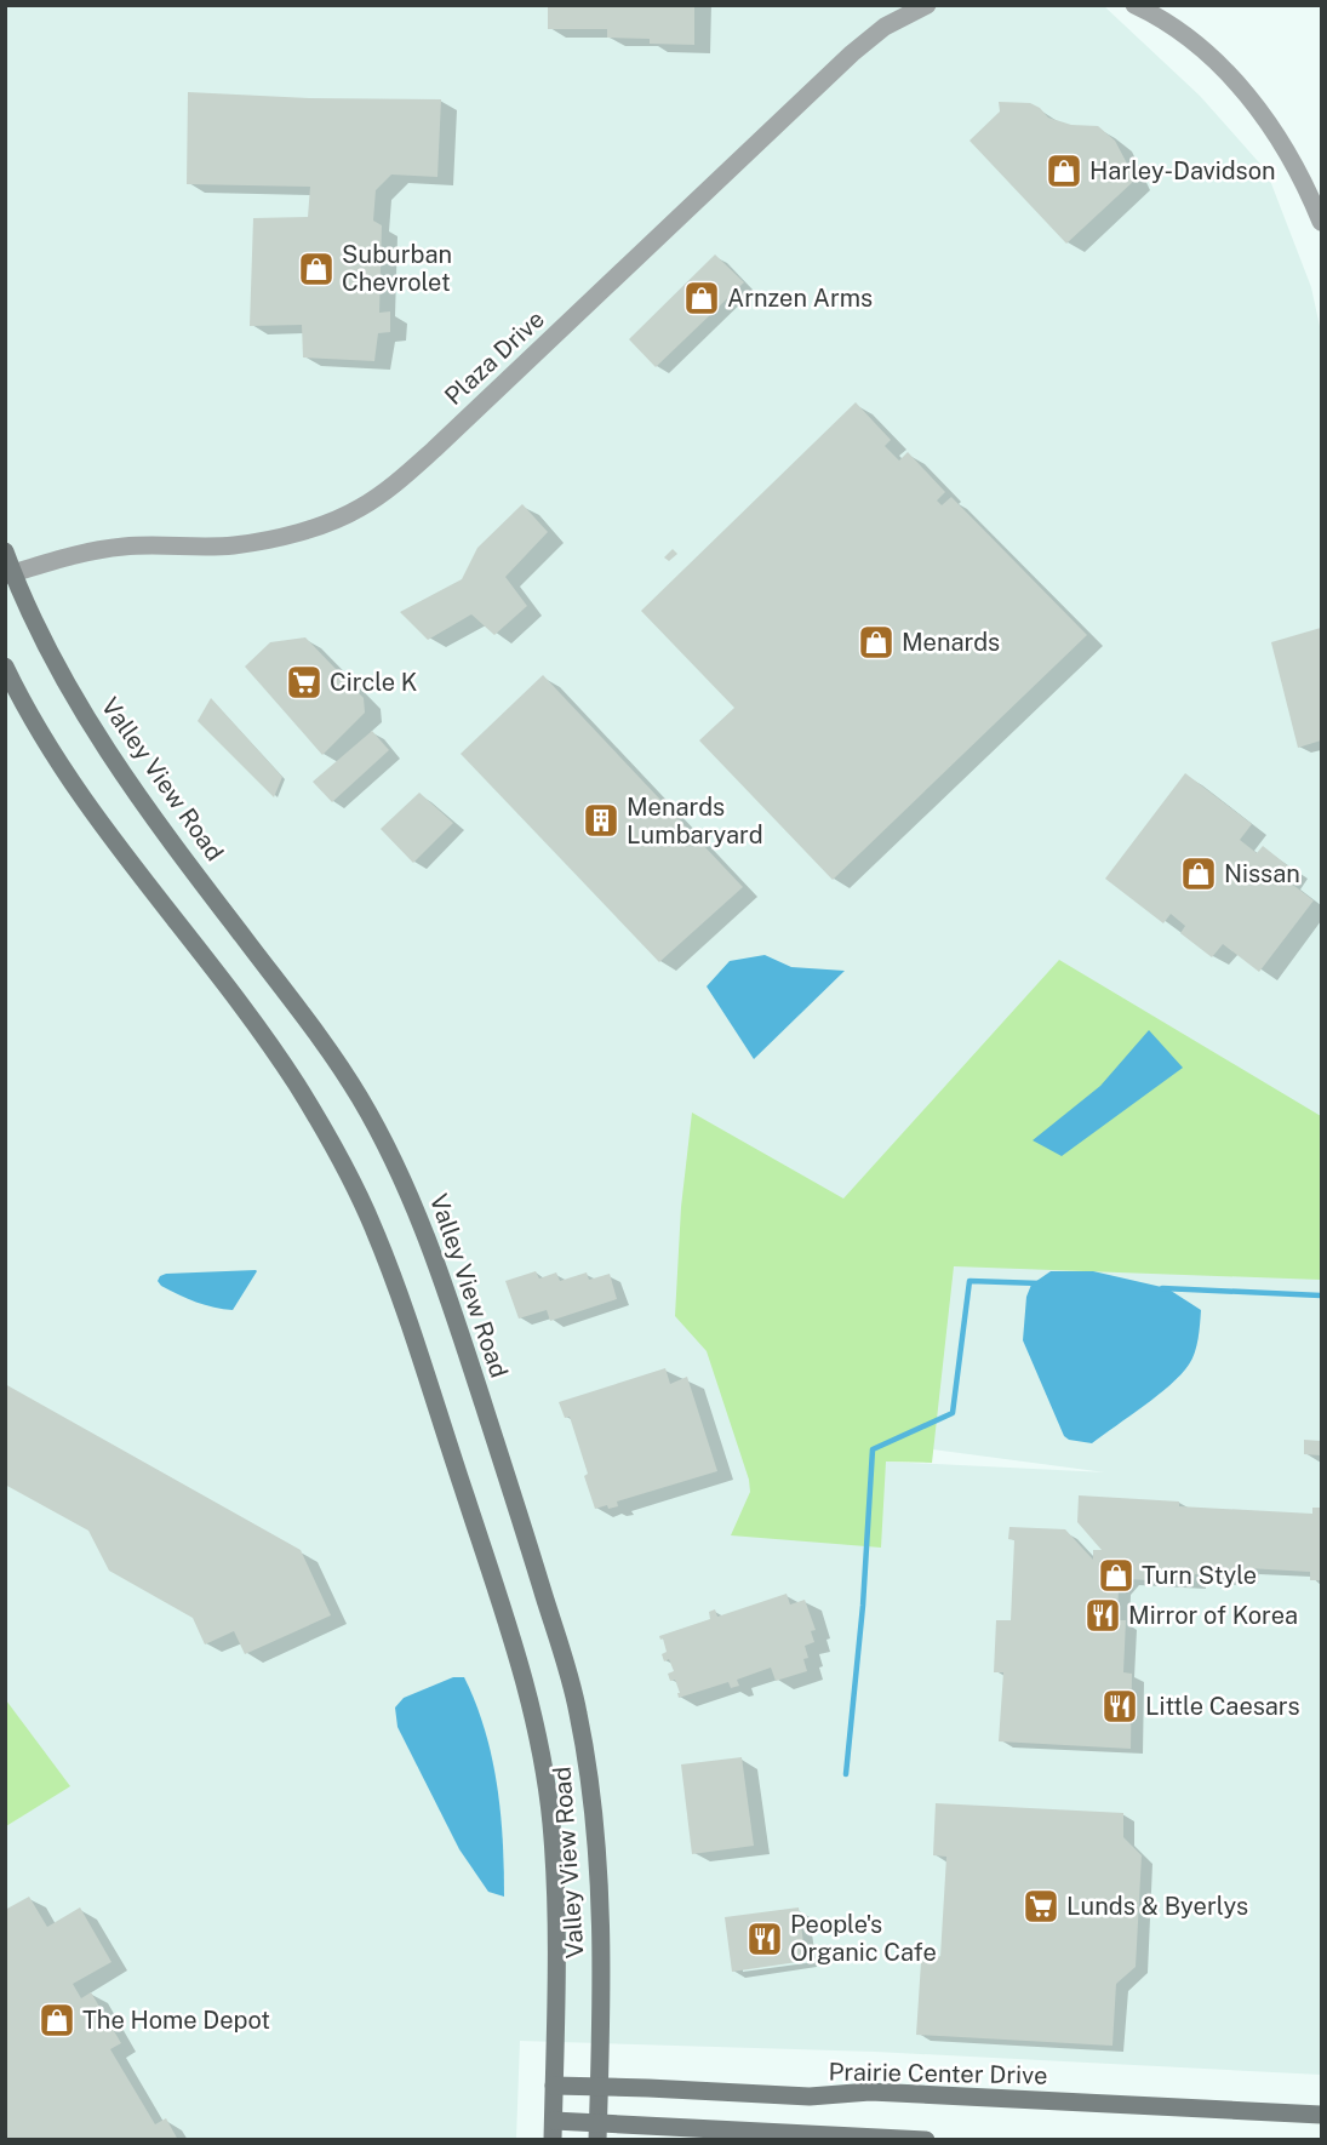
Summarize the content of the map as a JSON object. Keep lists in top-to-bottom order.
{
  "streets": {
    "main road": ["Valley View Road", "Prairie Center Drive"],
    "street": ["Plaza Drive"]
  },
  "crossings": [
    ["Plaza Drive", "Valley View Road"],
    ["Valley View Road", "Prairie Center Drive"]
  ],
  "places": {
    "shop": [
      "Harley-Davidson",
      "Suburban Chevrolet",
      "Arnzen Arms",
      "Menards",
      "Nissan",
      "Turn Style",
      "The Home Depot"
    ],
    "supermarket": ["Circle K", "Lunds & Byerlys"],
    "building": ["Menards Lumbaryard"],
    "restaurant": ["Mirror of Korea", "Little Caesars", "People's Organic Cafe"]
  }
}
